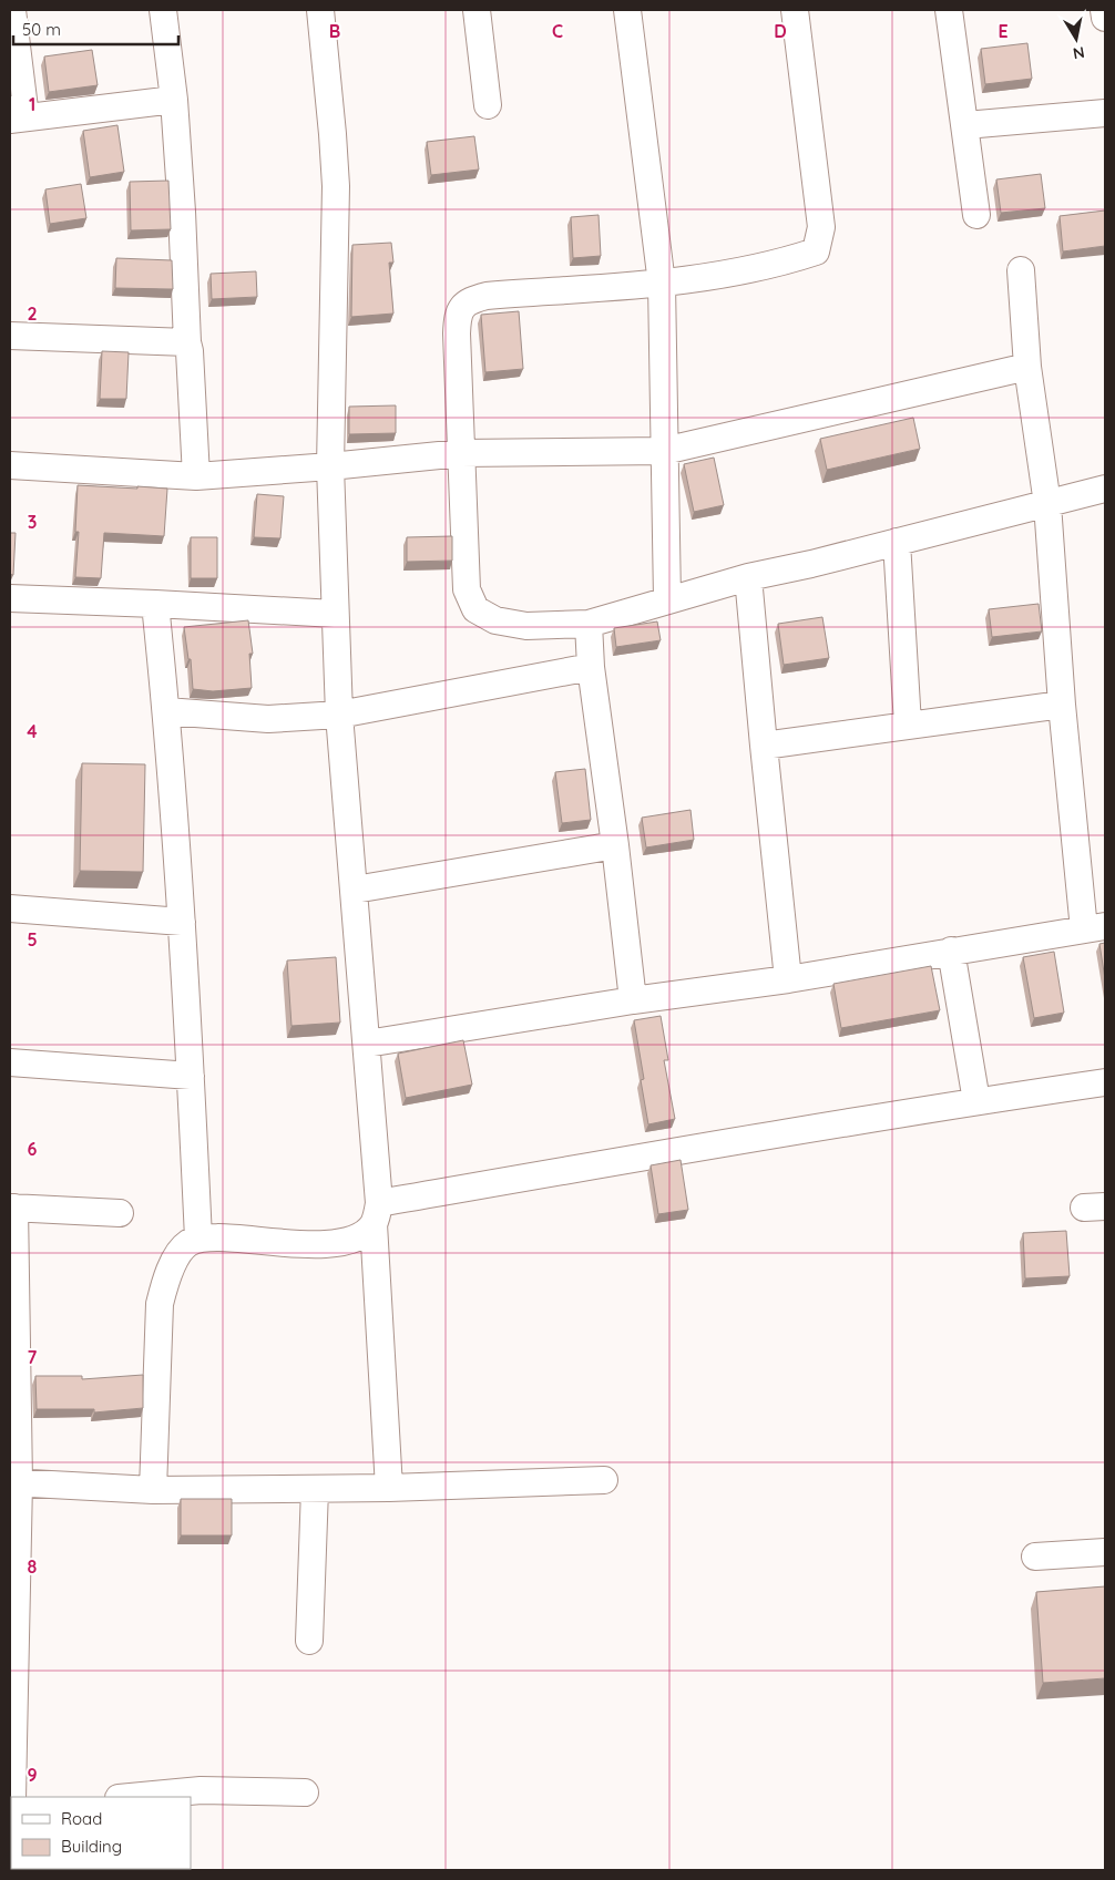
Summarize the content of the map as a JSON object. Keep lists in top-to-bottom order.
{
  "legend": ["Road", "Building"],
  "scale_bar": "50 m",
  "north": "bottom",
  "grid": {
    "columns": [
      "B",
      "C",
      "D",
      "E"
    ],
    "rows": [
      "1",
      "2",
      "3",
      "4",
      "5",
      "6",
      "7",
      "8",
      "9"
    ]
  }
}
